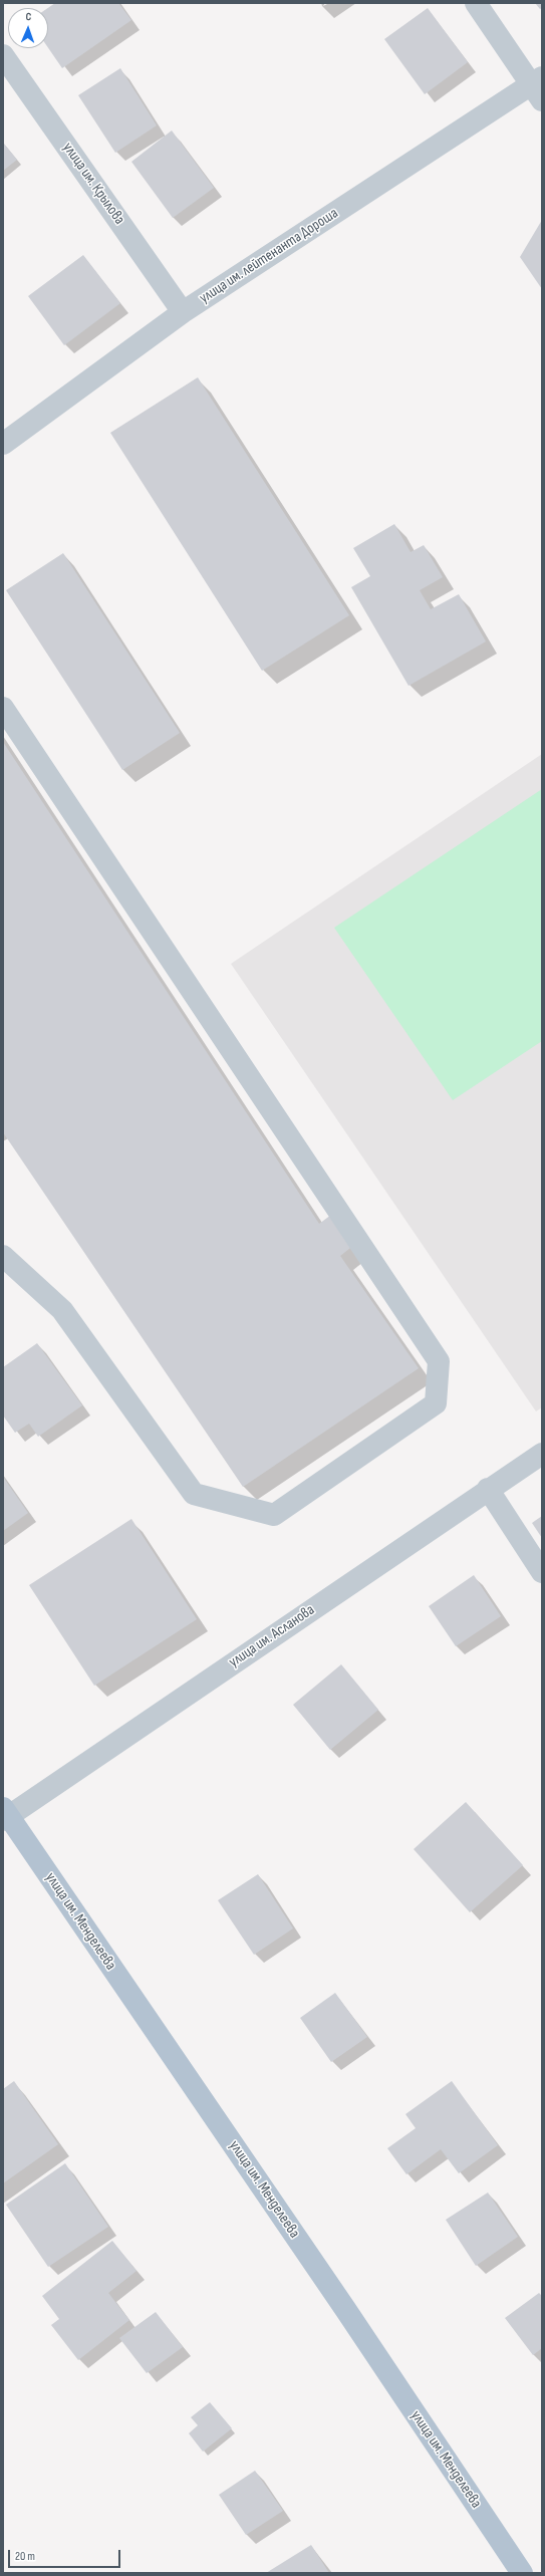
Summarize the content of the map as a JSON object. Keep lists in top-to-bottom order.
{
  "streets": {
    "main road": ["улица им. Менделеева"],
    "street": ["улица им. Крылова", "улица им. лейтенанта Дороша", "улица им. Асланова"]
  },
  "crossings": [
    ["улица им. Крылова", "улица им. лейтенанта Дороша"],
    ["улица им. Асланова", "улица им. Менделеева"]
  ],
  "scale_bar": "20 m",
  "north": "top"
}
